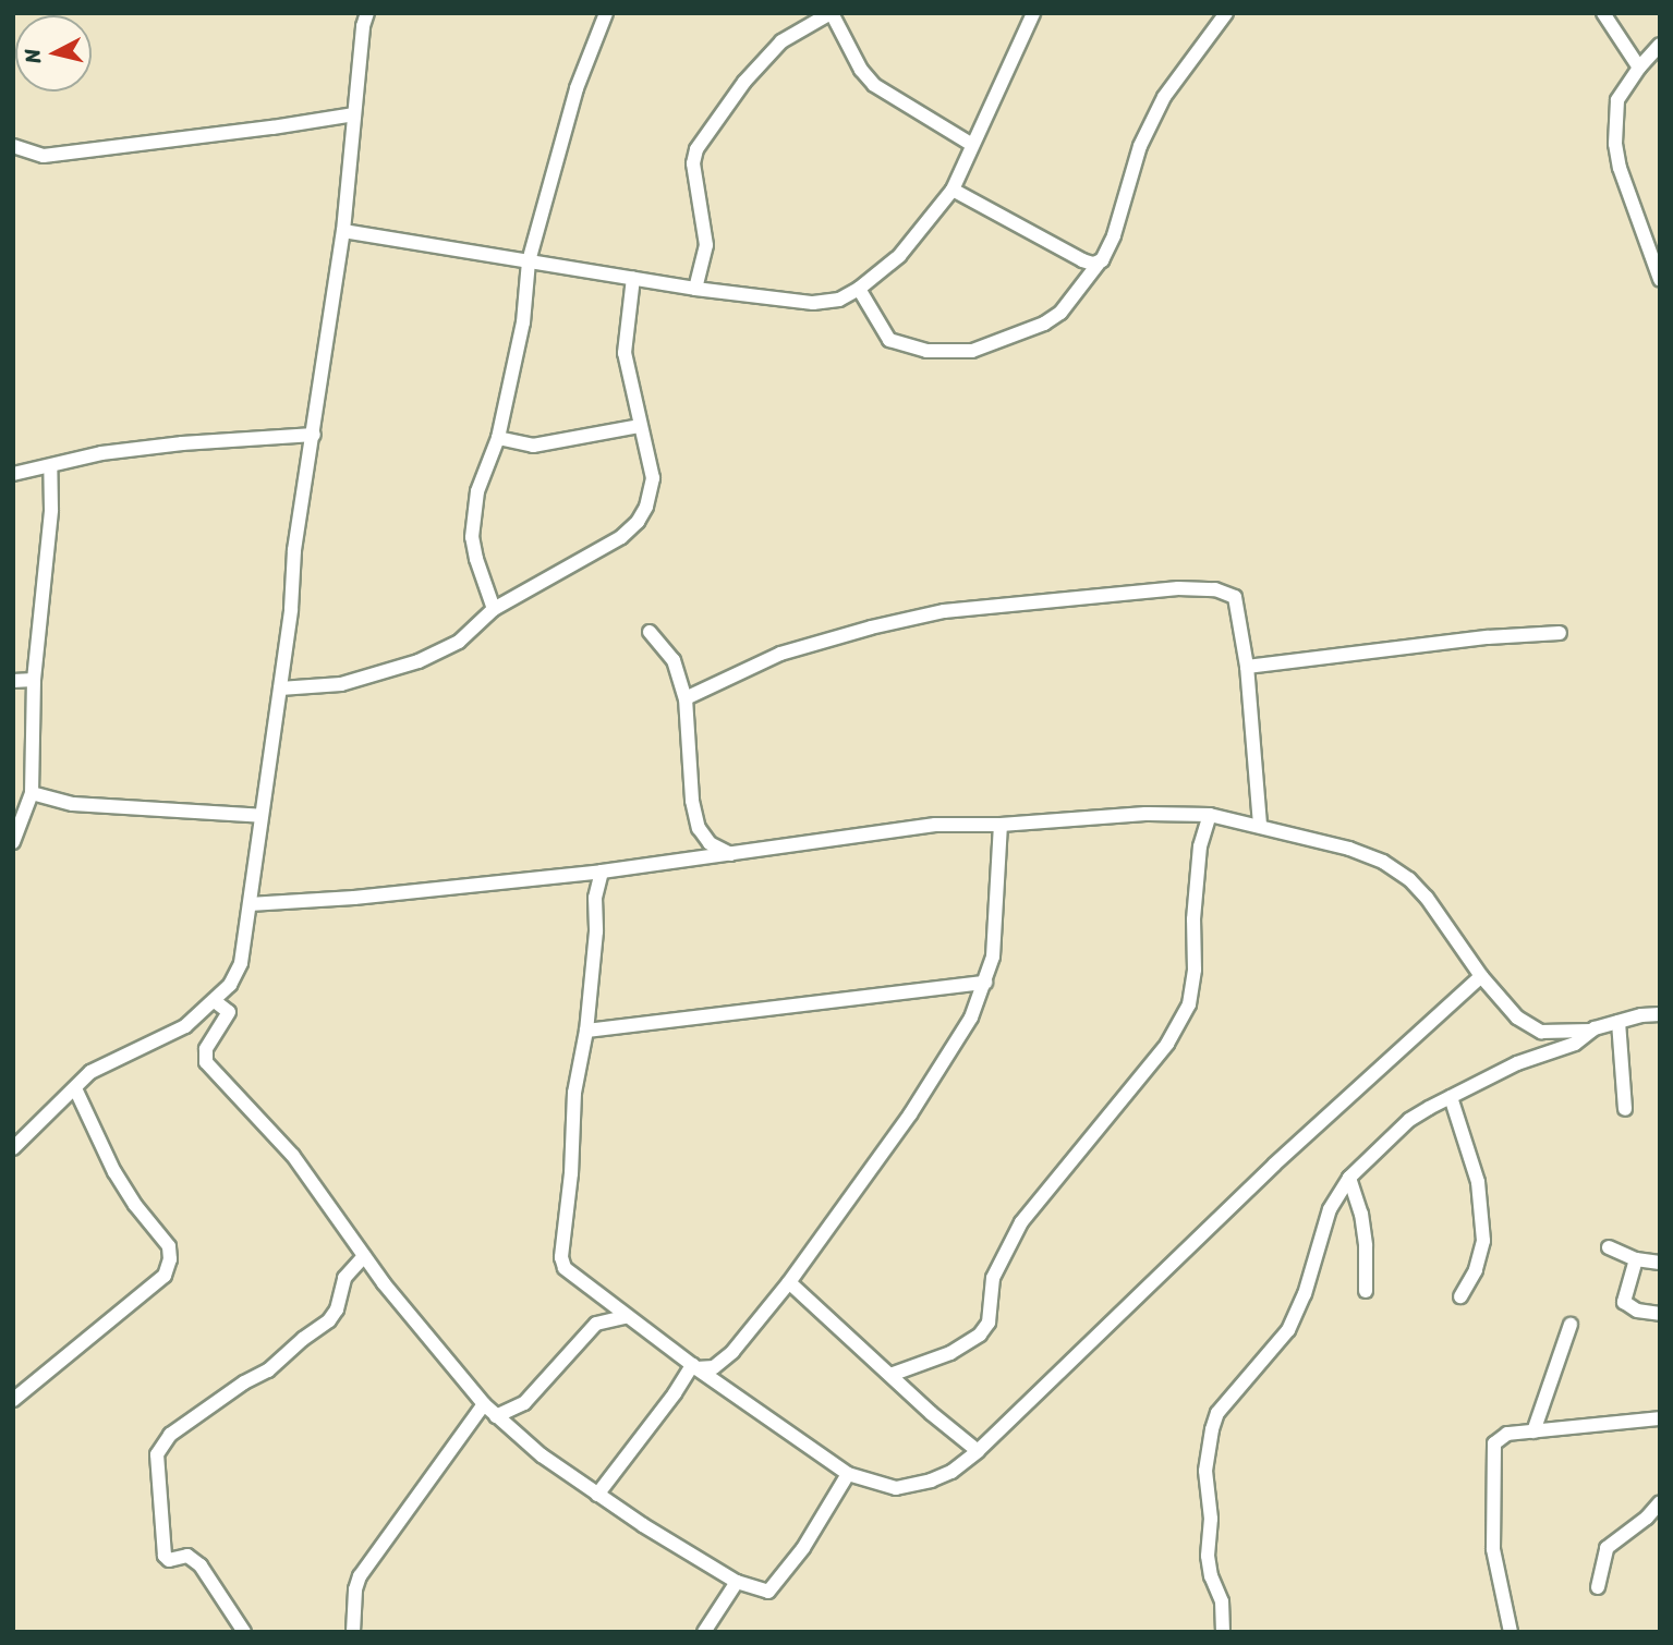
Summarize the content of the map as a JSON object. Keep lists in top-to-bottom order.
{
  "north": "left"
}
